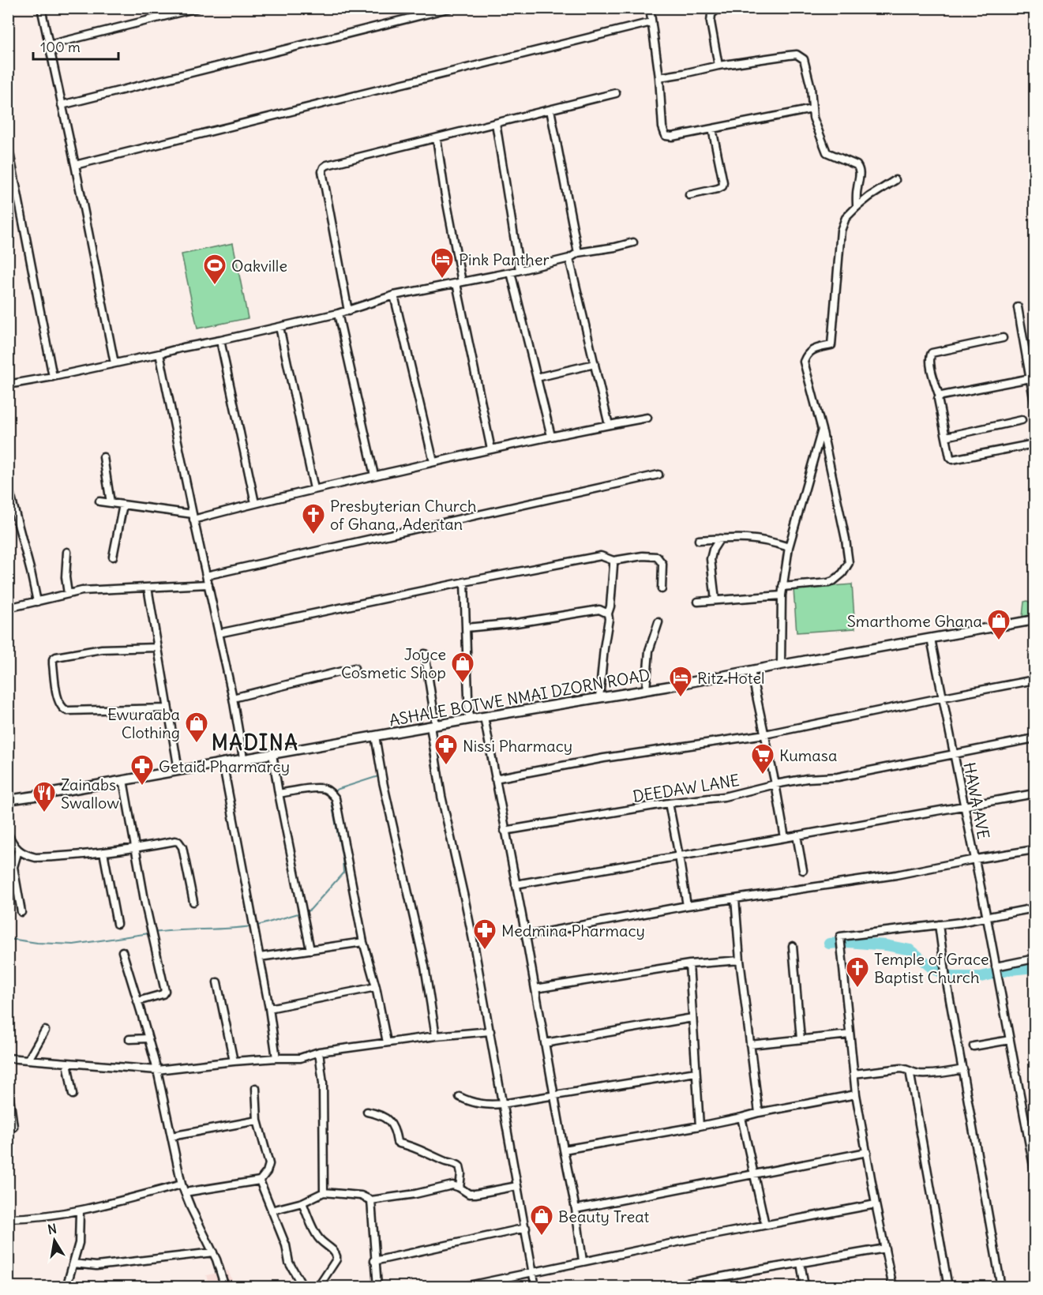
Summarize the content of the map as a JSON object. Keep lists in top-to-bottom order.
{
  "streets": {
    "main road": ["ASHALE BOTWE NMAI DZORN ROAD"],
    "street": ["DEEDAW LANE", "HAWA AVE"]
  },
  "crossings": [
    ["ASHALE BOTWE NMAI DZORN ROAD", "HAWA AVE"],
    ["DEEDAW LANE", "HAWA AVE"]
  ],
  "districts": ["MADINA"],
  "places": {
    "hotel": ["Pink Panther", "Ritz Hotel"],
    "sports": ["Oakville"],
    "church": ["Presbyterian Church of Ghana, Adentan", "Temple of Grace Baptist Church"],
    "shop": [
      "Smarthome Ghana",
      "Joyce Cosmetic Shop",
      "Ewuraaba Clothing",
      "Beauty Treat"
    ],
    "pharmacy": ["Nissi Pharmacy", "Getaid Pharmarcy", "Medmina Pharmacy"],
    "supermarket": ["Kumasa"],
    "restaurant": ["Zainabs Swallow"]
  },
  "scale_bar": "100 m",
  "north": "top"
}
